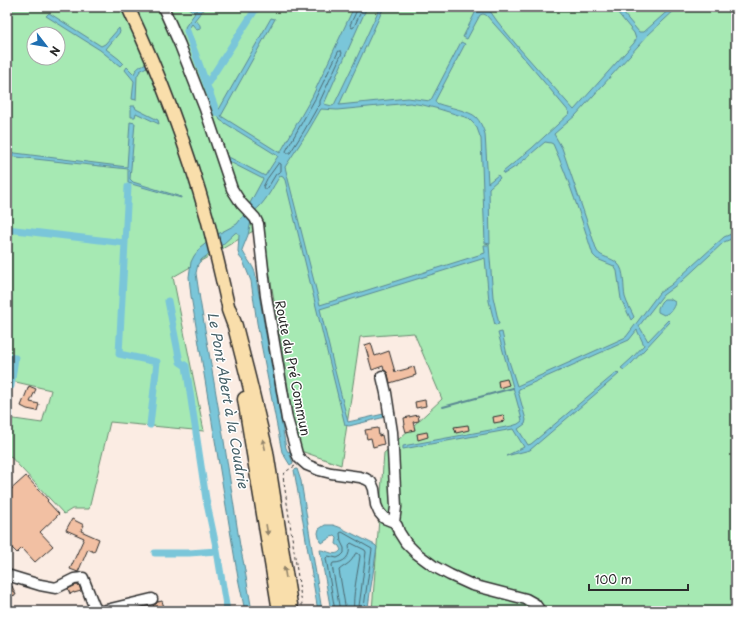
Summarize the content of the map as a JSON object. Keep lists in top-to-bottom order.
{
  "streets": {
    "street": ["Route du Pré Commun"]
  },
  "water": ["Le Pont Abert à la Coudrie"],
  "scale_bar": "100 m",
  "north": "bottom right"
}
